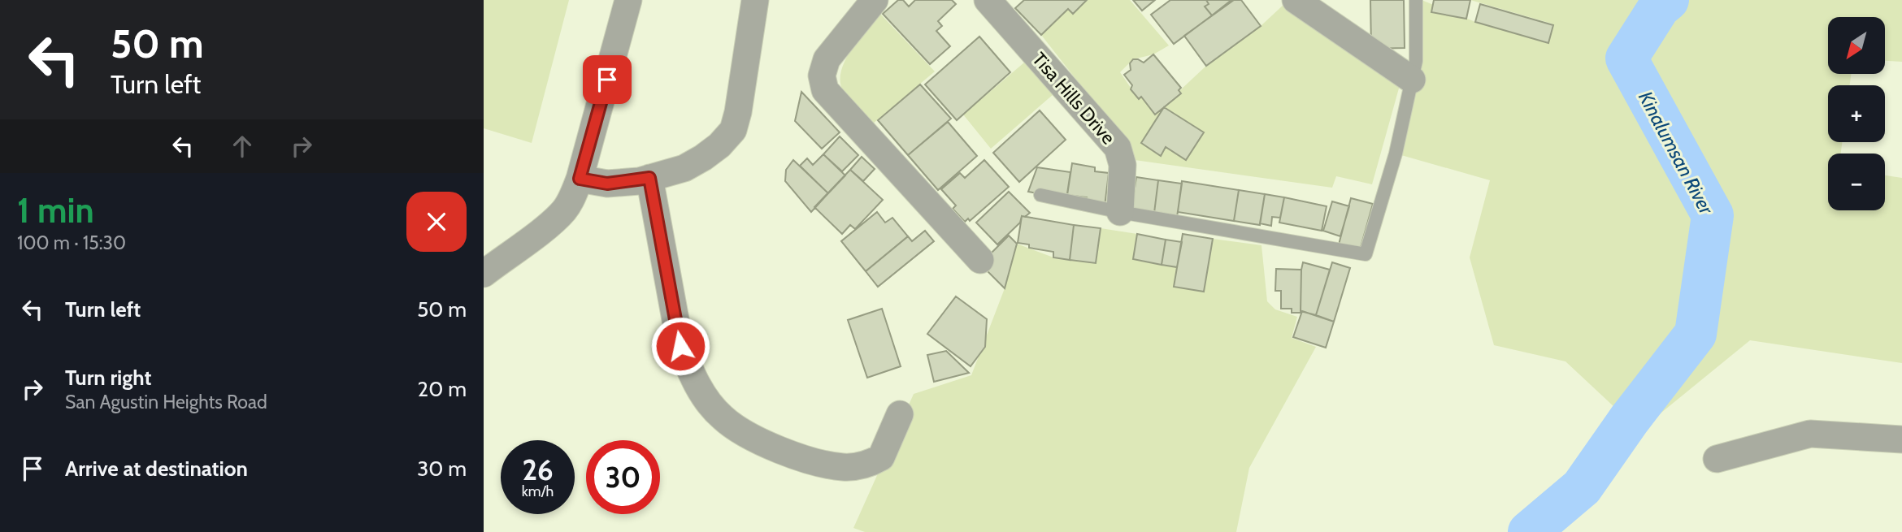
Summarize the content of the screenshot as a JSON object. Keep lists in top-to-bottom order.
{
  "streets": {
    "street": ["Tisa Hills Drive"]
  },
  "water": ["Kinalumsan River"],
  "north": "bottom left",
  "page": {
    "turn": ["50 m", "Turn left"],
    "map_buttons": ["+", "−"],
    "heading": ["1 min", "100 m · 15:30"],
    "list": [
      {
        "name": "Turn left",
        "value": "50 m"
      },
      {
        "name": "Turn right",
        "note": "San Agustin Heights Road",
        "value": "20 m"
      },
      {
        "name": "Arrive at destination",
        "value": "30 m"
      }
    ],
    "speed": "26 km/h",
    "limit": "30"
  }
}
